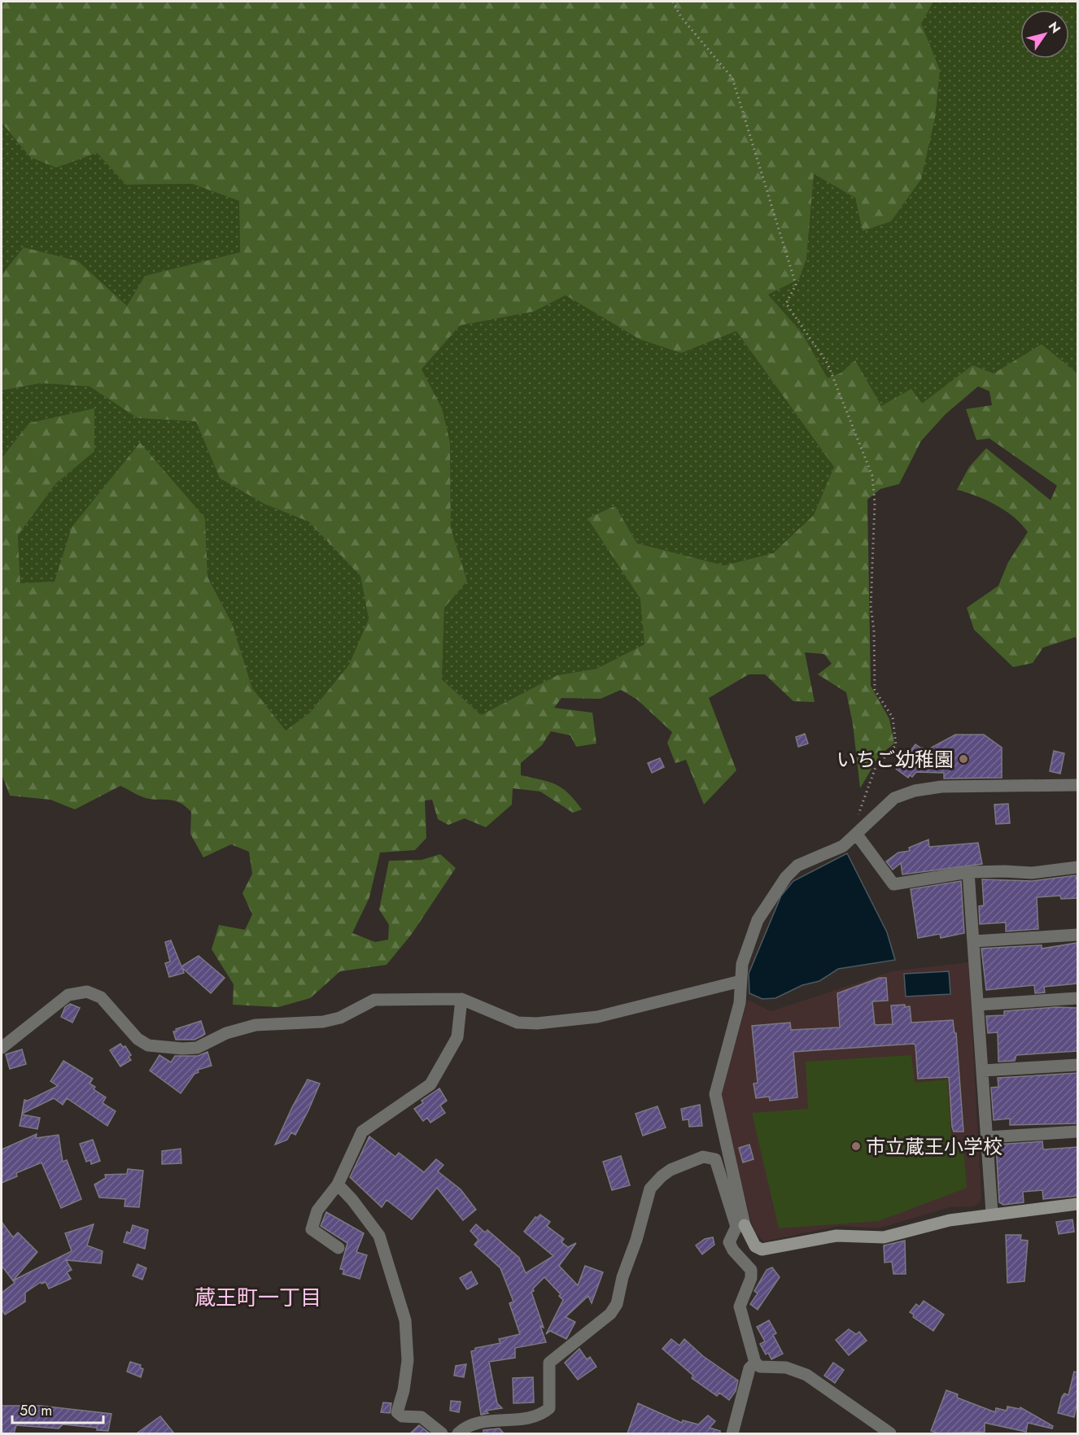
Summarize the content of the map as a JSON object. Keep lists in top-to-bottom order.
{
  "districts": ["蔵王町一丁目"],
  "places": ["いちご幼稚園", "市立蔵王小学校"],
  "scale_bar": "50 m",
  "north": "top right"
}
